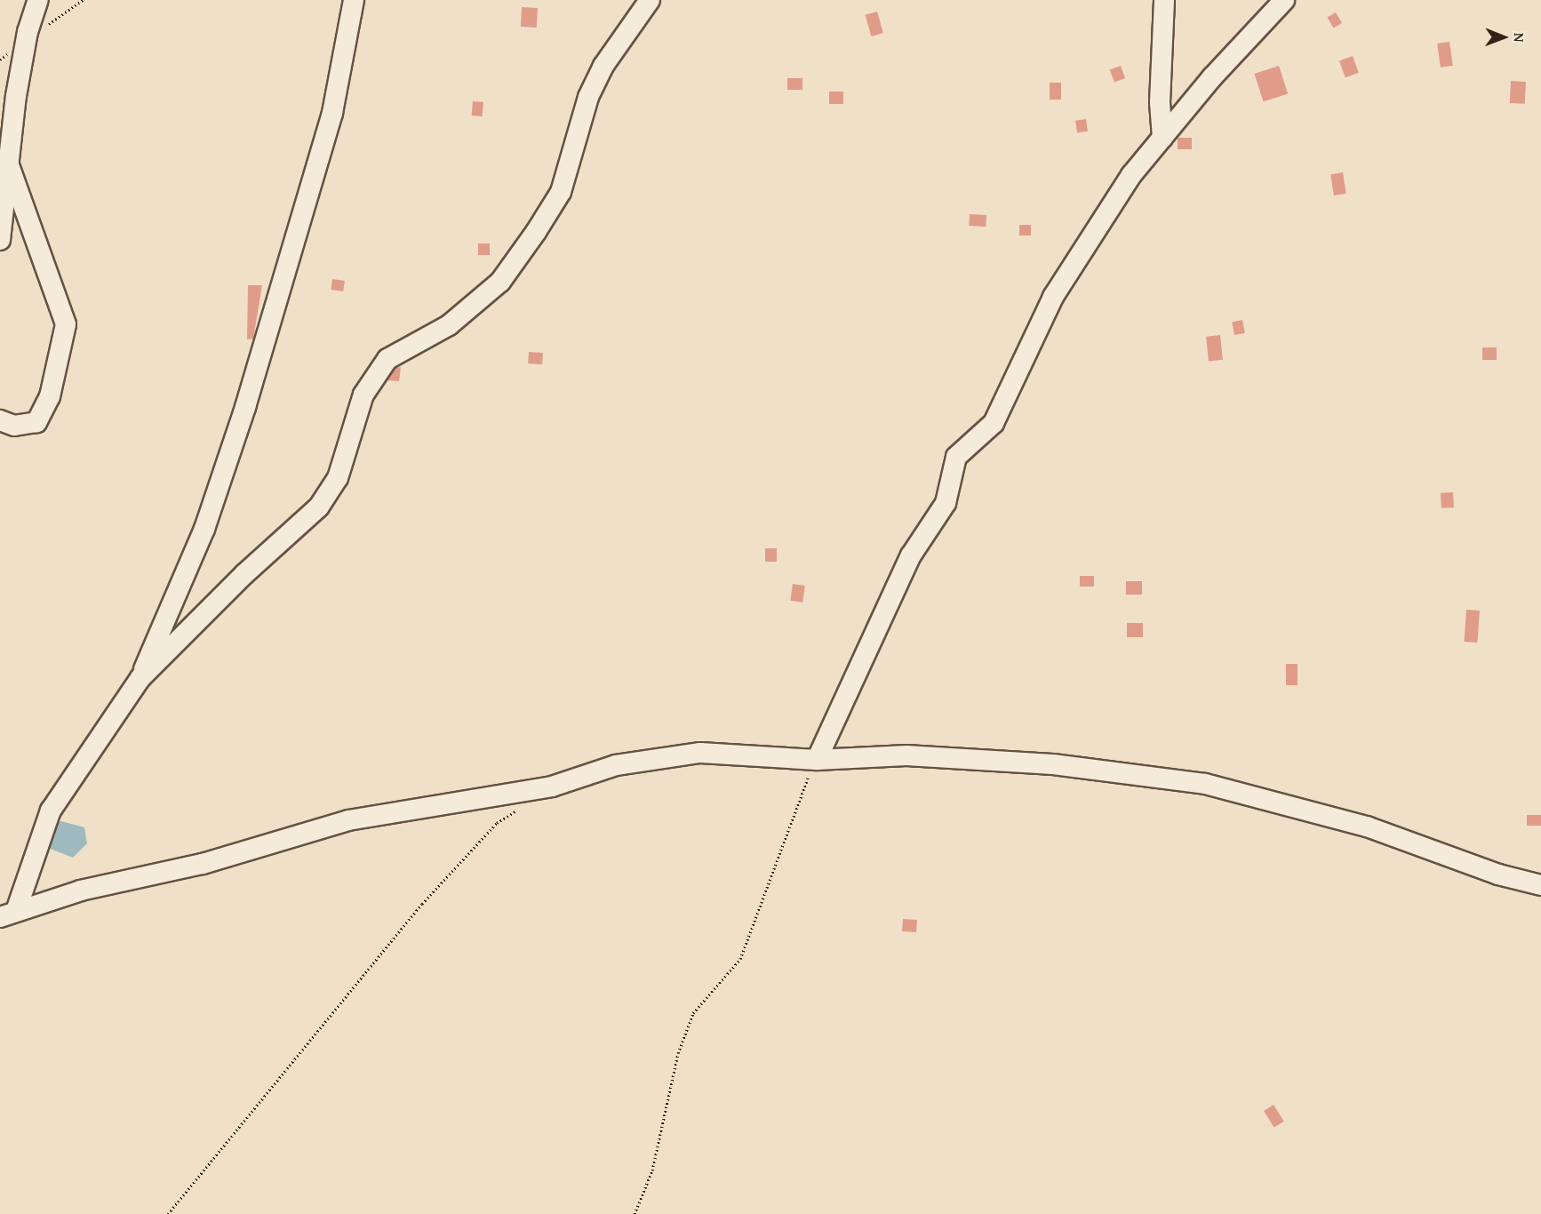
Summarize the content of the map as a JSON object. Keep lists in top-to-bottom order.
{
  "north": "right"
}
